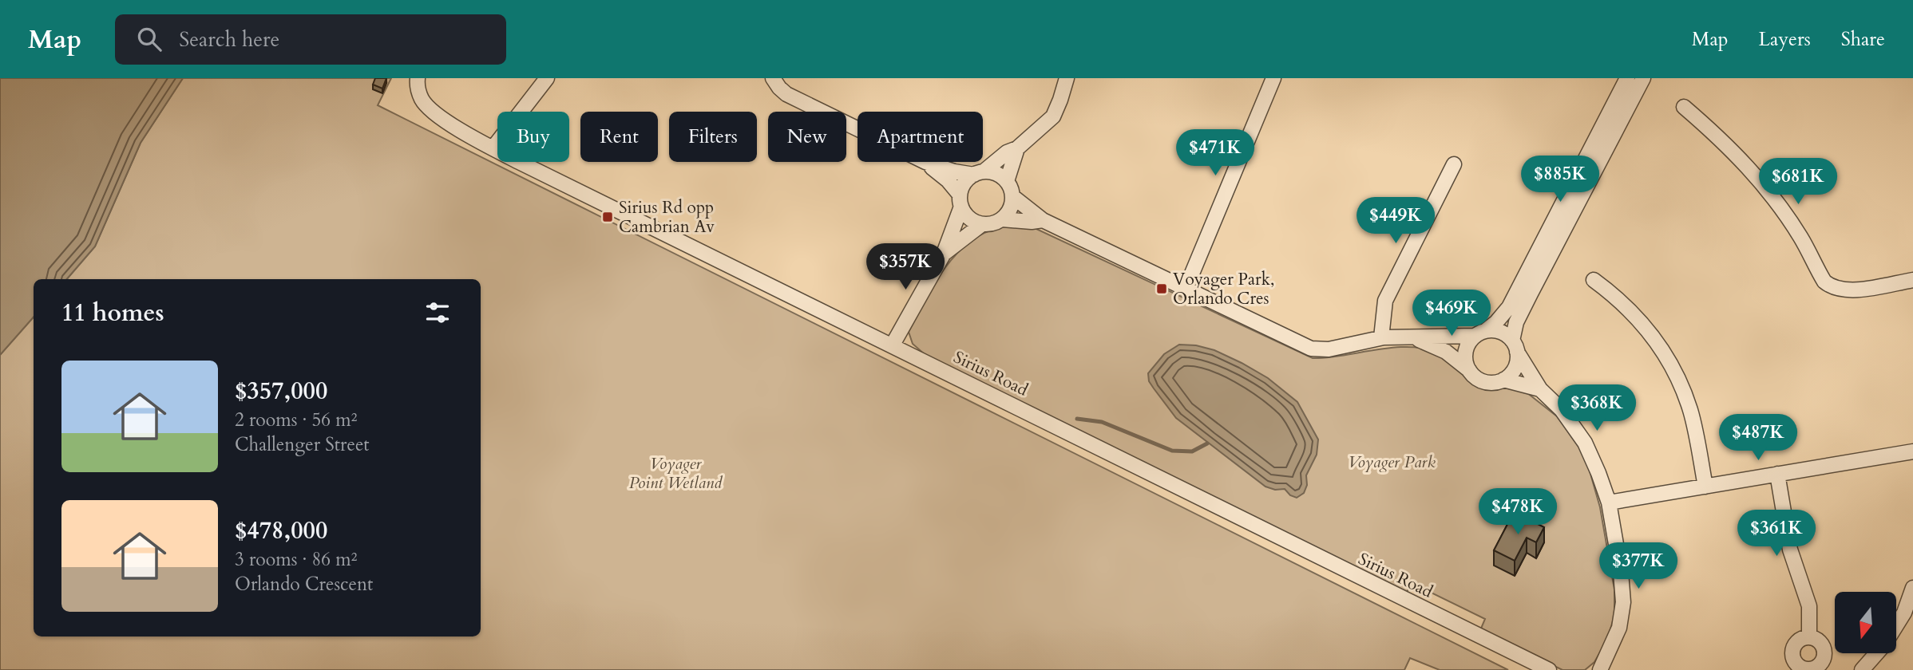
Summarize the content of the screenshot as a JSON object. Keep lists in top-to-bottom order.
{
  "streets": {
    "street": ["Sirius Road"]
  },
  "parks": ["Voyager Park", "Voyager Point Wetland"],
  "places": {
    "transit": ["Sirius Rd opp Cambrian Av", "Voyager Park, Orlando Cres"]
  },
  "north": "bottom",
  "page": {
    "header": "Map",
    "search": "Search here",
    "nav": ["Map", "Layers", "Share"],
    "chip": [
      "Buy",
      "Rent",
      "Filters",
      "New",
      "Apartment"
    ],
    "price": [
      "$471K",
      "$885K",
      "$681K",
      "$449K",
      "$357K",
      "$469K",
      "$368K",
      "$487K",
      "$478K",
      "$361K",
      "$377K"
    ],
    "heading": "11 homes",
    "list": [
      {
        "name": "$357,000",
        "note": "2 rooms · 56 m² · Challenger Street"
      },
      {
        "name": "$478,000",
        "note": "3 rooms · 86 m² · Orlando Crescent"
      }
    ]
  }
}
